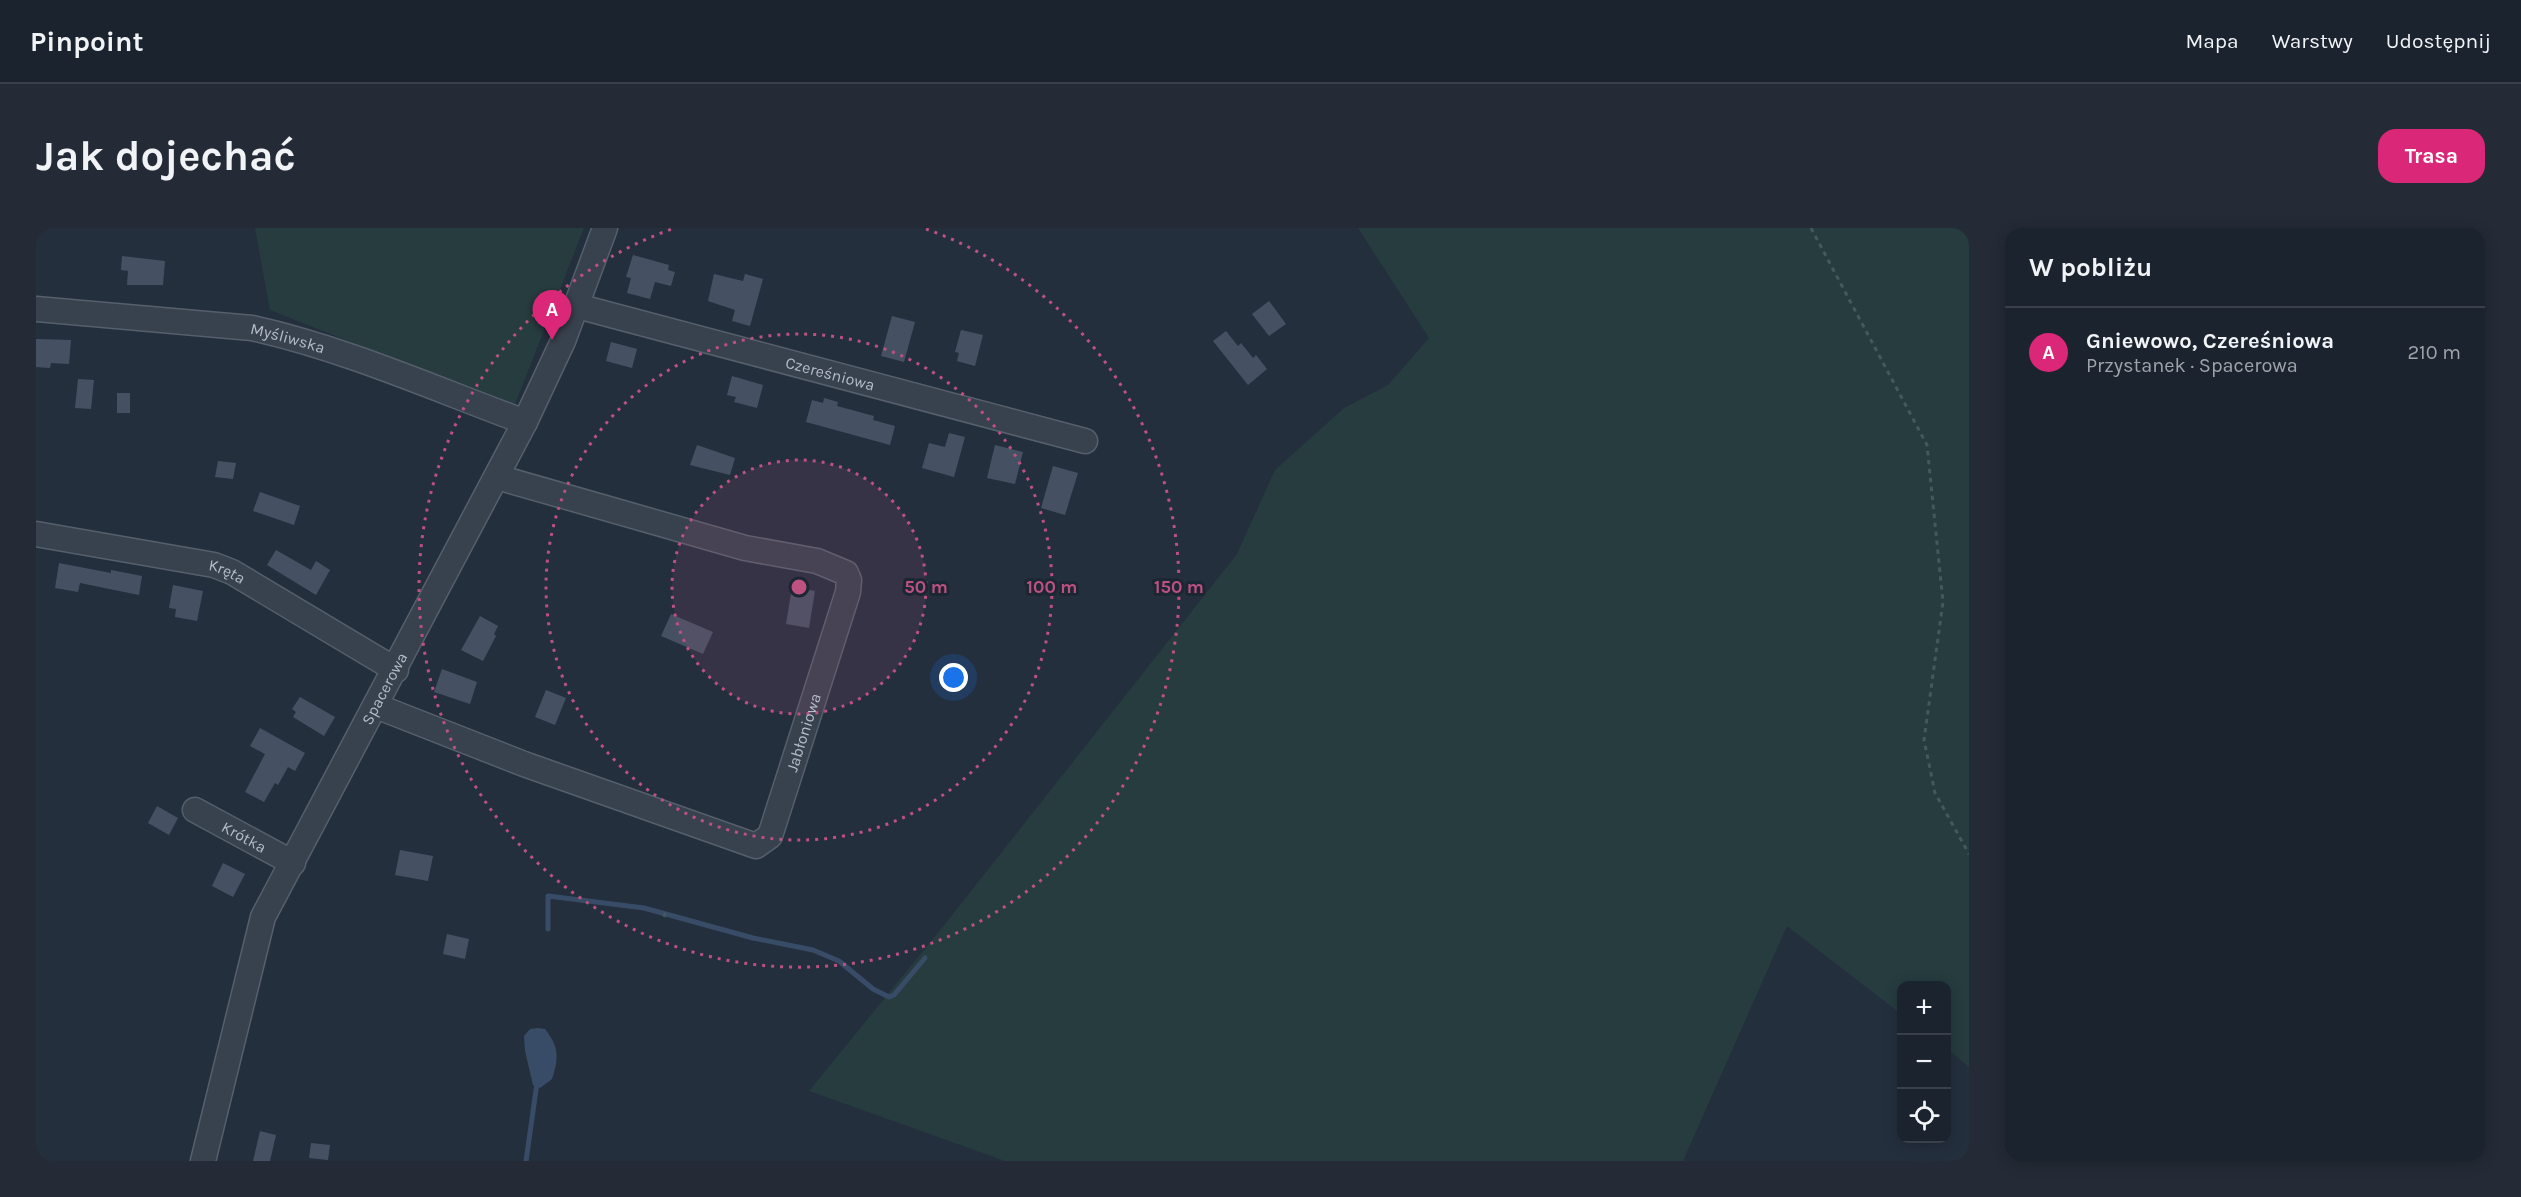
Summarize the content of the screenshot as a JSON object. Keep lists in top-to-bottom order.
{
  "streets": {
    "street": [
      "Myśliwska",
      "Czereśniowa",
      "Kręta",
      "Spacerowa",
      "Jabłoniowa",
      "Krótka"
    ]
  },
  "crossings": [
    ["Myśliwska", "Spacerowa"],
    ["Czereśniowa", "Spacerowa"],
    ["Kręta", "Spacerowa"],
    ["Spacerowa", "Jabłoniowa"],
    ["Spacerowa", "Krótka"]
  ],
  "page": {
    "header": "Pinpoint",
    "nav": ["Mapa", "Warstwy", "Udostępnij"],
    "buttons": "Trasa",
    "title": "Jak dojechać",
    "heading": "W pobliżu",
    "pins": "A",
    "list": [
      {
        "mark": "A",
        "name": "Gniewowo, Czereśniowa",
        "note": "Przystanek · Spacerowa",
        "value": "210 m"
      }
    ],
    "map_buttons": ["+", "−"]
  },
  "rings": ["50 m", "100 m", "150 m"]
}
